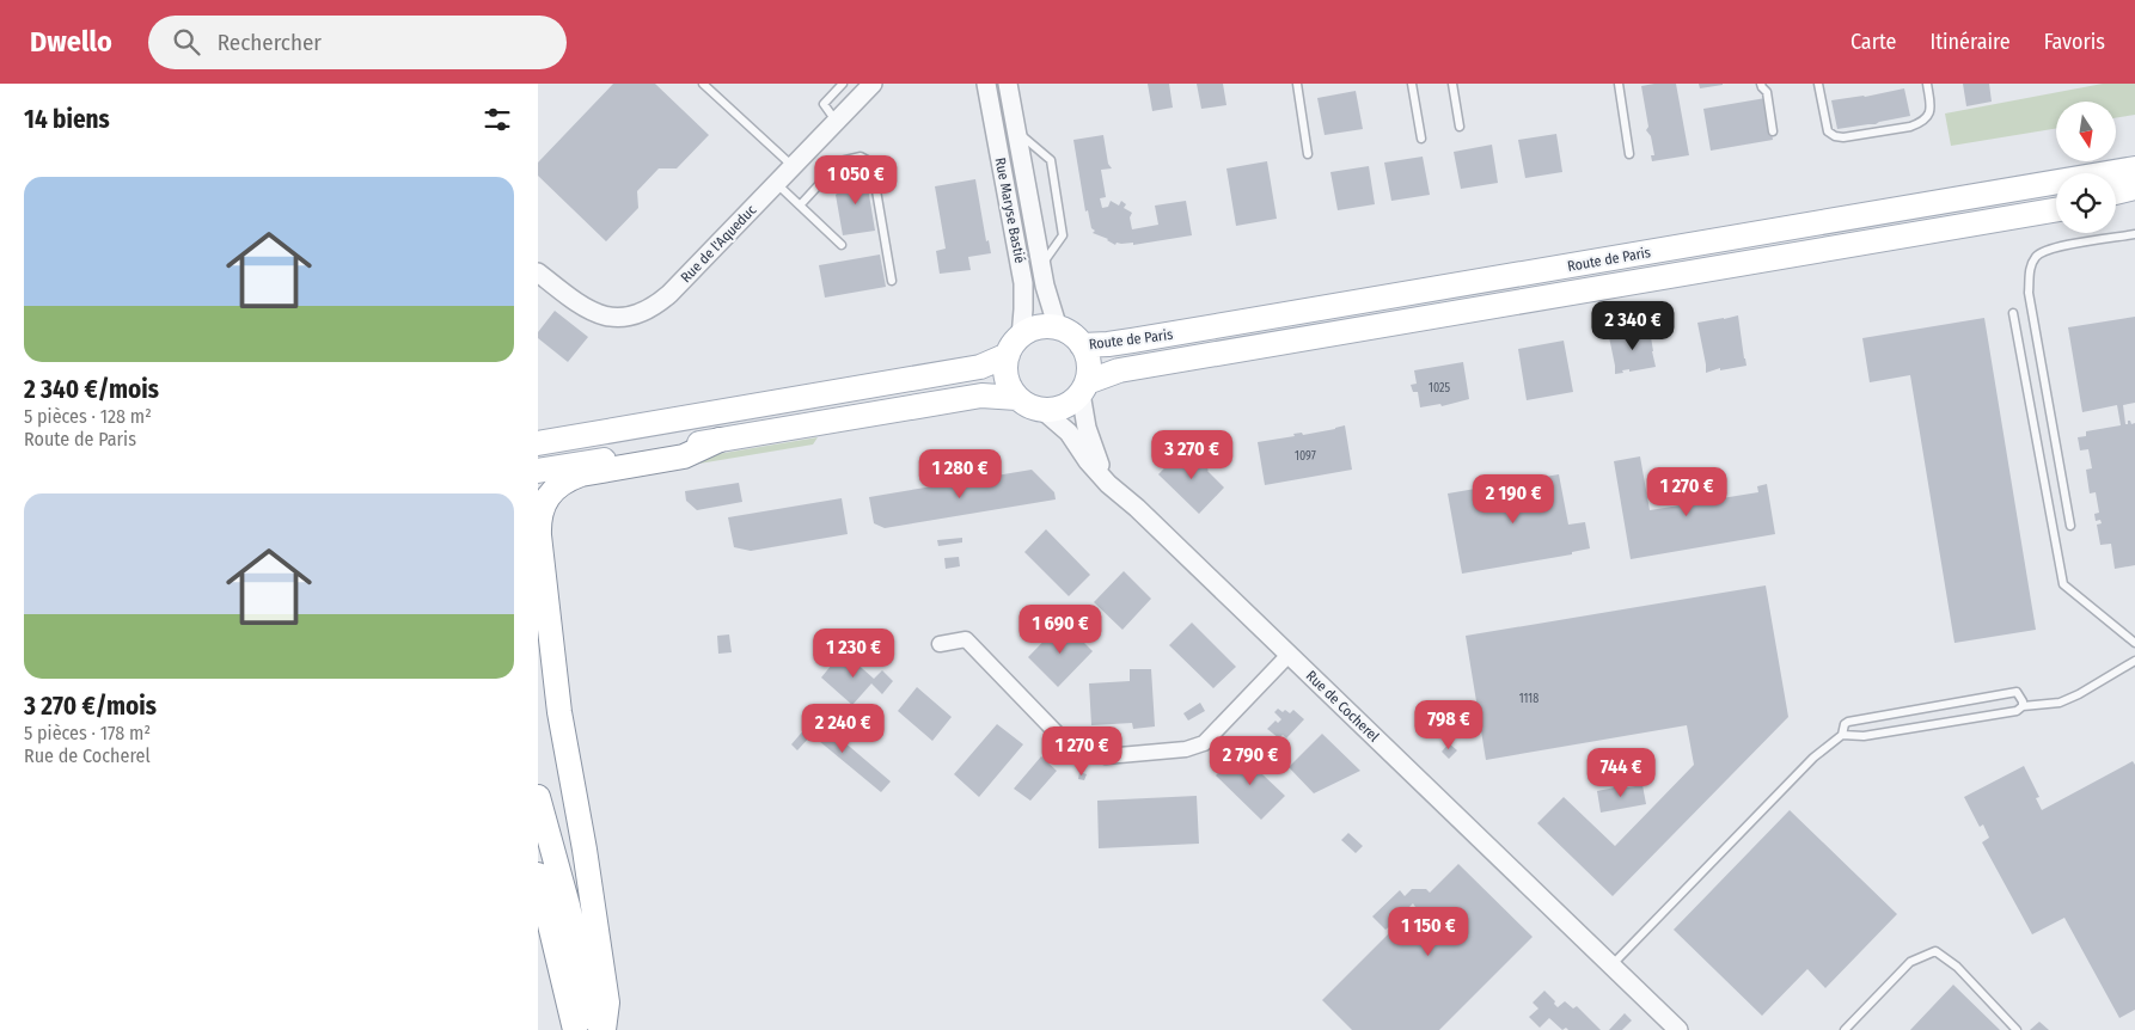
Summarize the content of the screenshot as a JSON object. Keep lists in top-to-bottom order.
{
  "streets": {
    "main road": ["Route de Paris"],
    "street": ["Rue Maryse Bastié", "Rue de l'Aqueduc", "Rue de Cocherel"]
  },
  "crossings": [
    ["Rue Maryse Bastié", "Route de Paris"],
    ["Rue Maryse Bastié", "Rue de Cocherel"],
    ["Route de Paris", "Rue de Cocherel"]
  ],
  "house_numbers": ["1025", "1097", "1118"],
  "north": "bottom",
  "page": {
    "header": "Dwello",
    "search": "Rechercher",
    "nav": ["Carte", "Itinéraire", "Favoris"],
    "heading": "14 biens",
    "list": [
      {
        "name": "2 340 €/mois",
        "note": "5 pièces · 128 m² · Route de Paris"
      },
      {
        "name": "3 270 €/mois",
        "note": "5 pièces · 178 m² · Rue de Cocherel"
      }
    ],
    "price": [
      "1 050 €",
      "2 340 €",
      "3 270 €",
      "1 280 €",
      "1 270 €",
      "2 190 €",
      "1 690 €",
      "1 230 €",
      "798 €",
      "2 240 €",
      "1 270 €",
      "2 790 €",
      "744 €",
      "1 150 €"
    ]
  }
}
